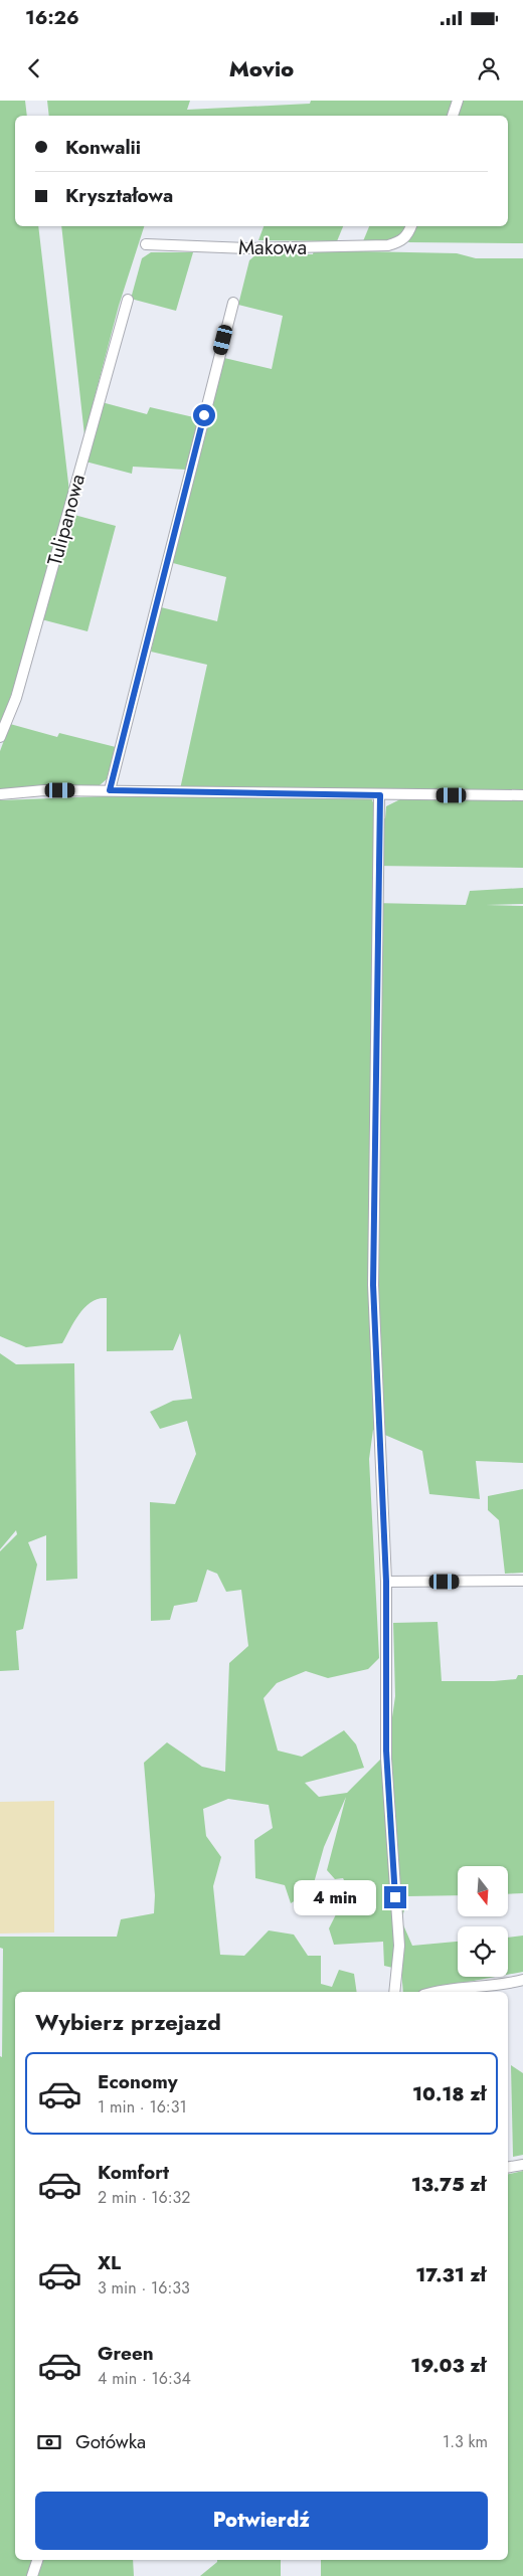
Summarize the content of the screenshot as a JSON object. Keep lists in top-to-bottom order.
{
  "streets": {
    "street": ["Makowa", "Tulipanowa"]
  },
  "north": "bottom",
  "page": {
    "status": "16:26",
    "header": "Movio",
    "banner": ["Konwalii", "Kryształowa"],
    "bubble": "4 min",
    "heading": "Wybierz przejazd",
    "list": [
      {
        "name": "Economy",
        "note": "1 min · 16:31",
        "value": "10.18 zł"
      },
      {
        "name": "Komfort",
        "note": "2 min · 16:32",
        "value": "13.75 zł"
      },
      {
        "name": "XL",
        "note": "3 min · 16:33",
        "value": "17.31 zł"
      },
      {
        "name": "Green",
        "note": "4 min · 16:34",
        "value": "19.03 zł"
      }
    ],
    "pay": ["Gotówka", "1.3 km"],
    "buttons": "Potwierdź"
  }
}
